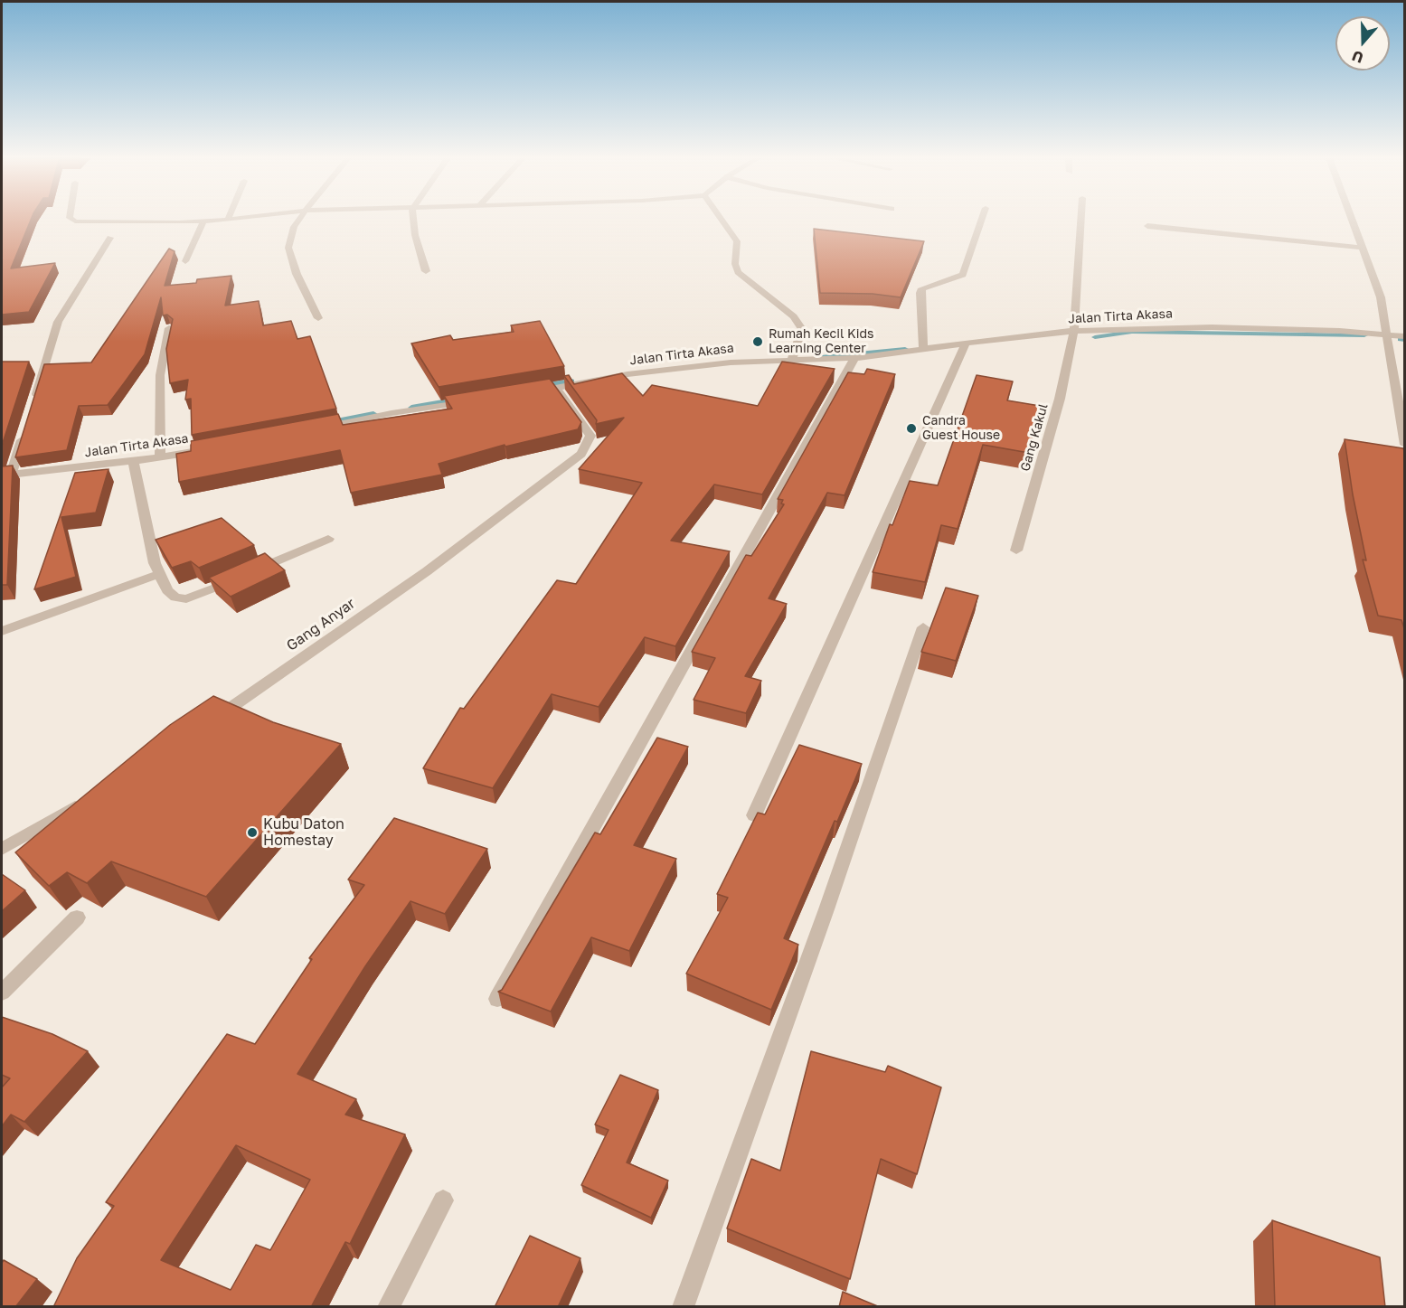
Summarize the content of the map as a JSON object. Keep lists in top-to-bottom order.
{
  "streets": {
    "street": ["Jalan Tirta Akasa", "Gang Kakul", "Gang Anyar"]
  },
  "crossings": [
    ["Jalan Tirta Akasa", "Gang Kakul"],
    ["Jalan Tirta Akasa", "Gang Anyar"]
  ],
  "places": ["Rumah Kecil Kids Learning Center", "Candra Guest House", "Kubu Daton Homestay"],
  "north": "bottom"
}
